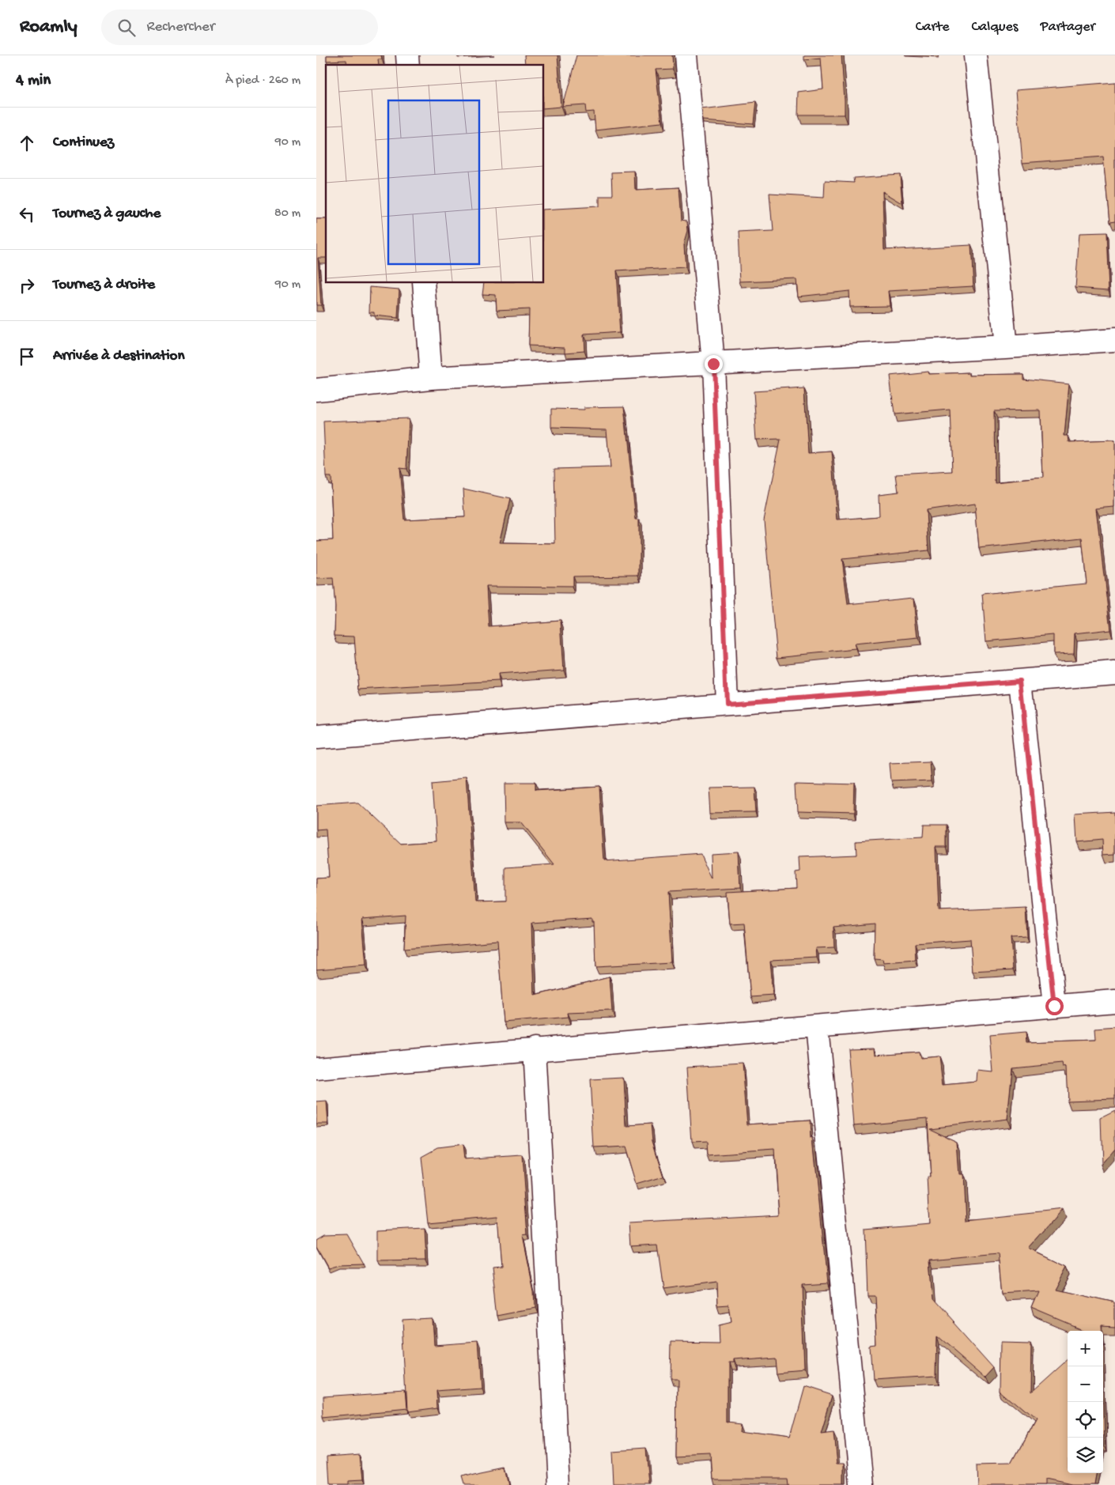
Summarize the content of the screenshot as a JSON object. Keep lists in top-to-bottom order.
{
  "page": {
    "header": "Roamly",
    "search": "Rechercher",
    "nav": ["Carte", "Calques", "Partager"],
    "heading": ["4 min", "À pied · 260 m"],
    "list": [
      ["Continuez", "90 m"],
      ["Tournez à gauche", "80 m"],
      ["Tournez à droite", "90 m"],
      "Arrivée à destination"
    ],
    "map_buttons": ["+", "−"]
  }
}
